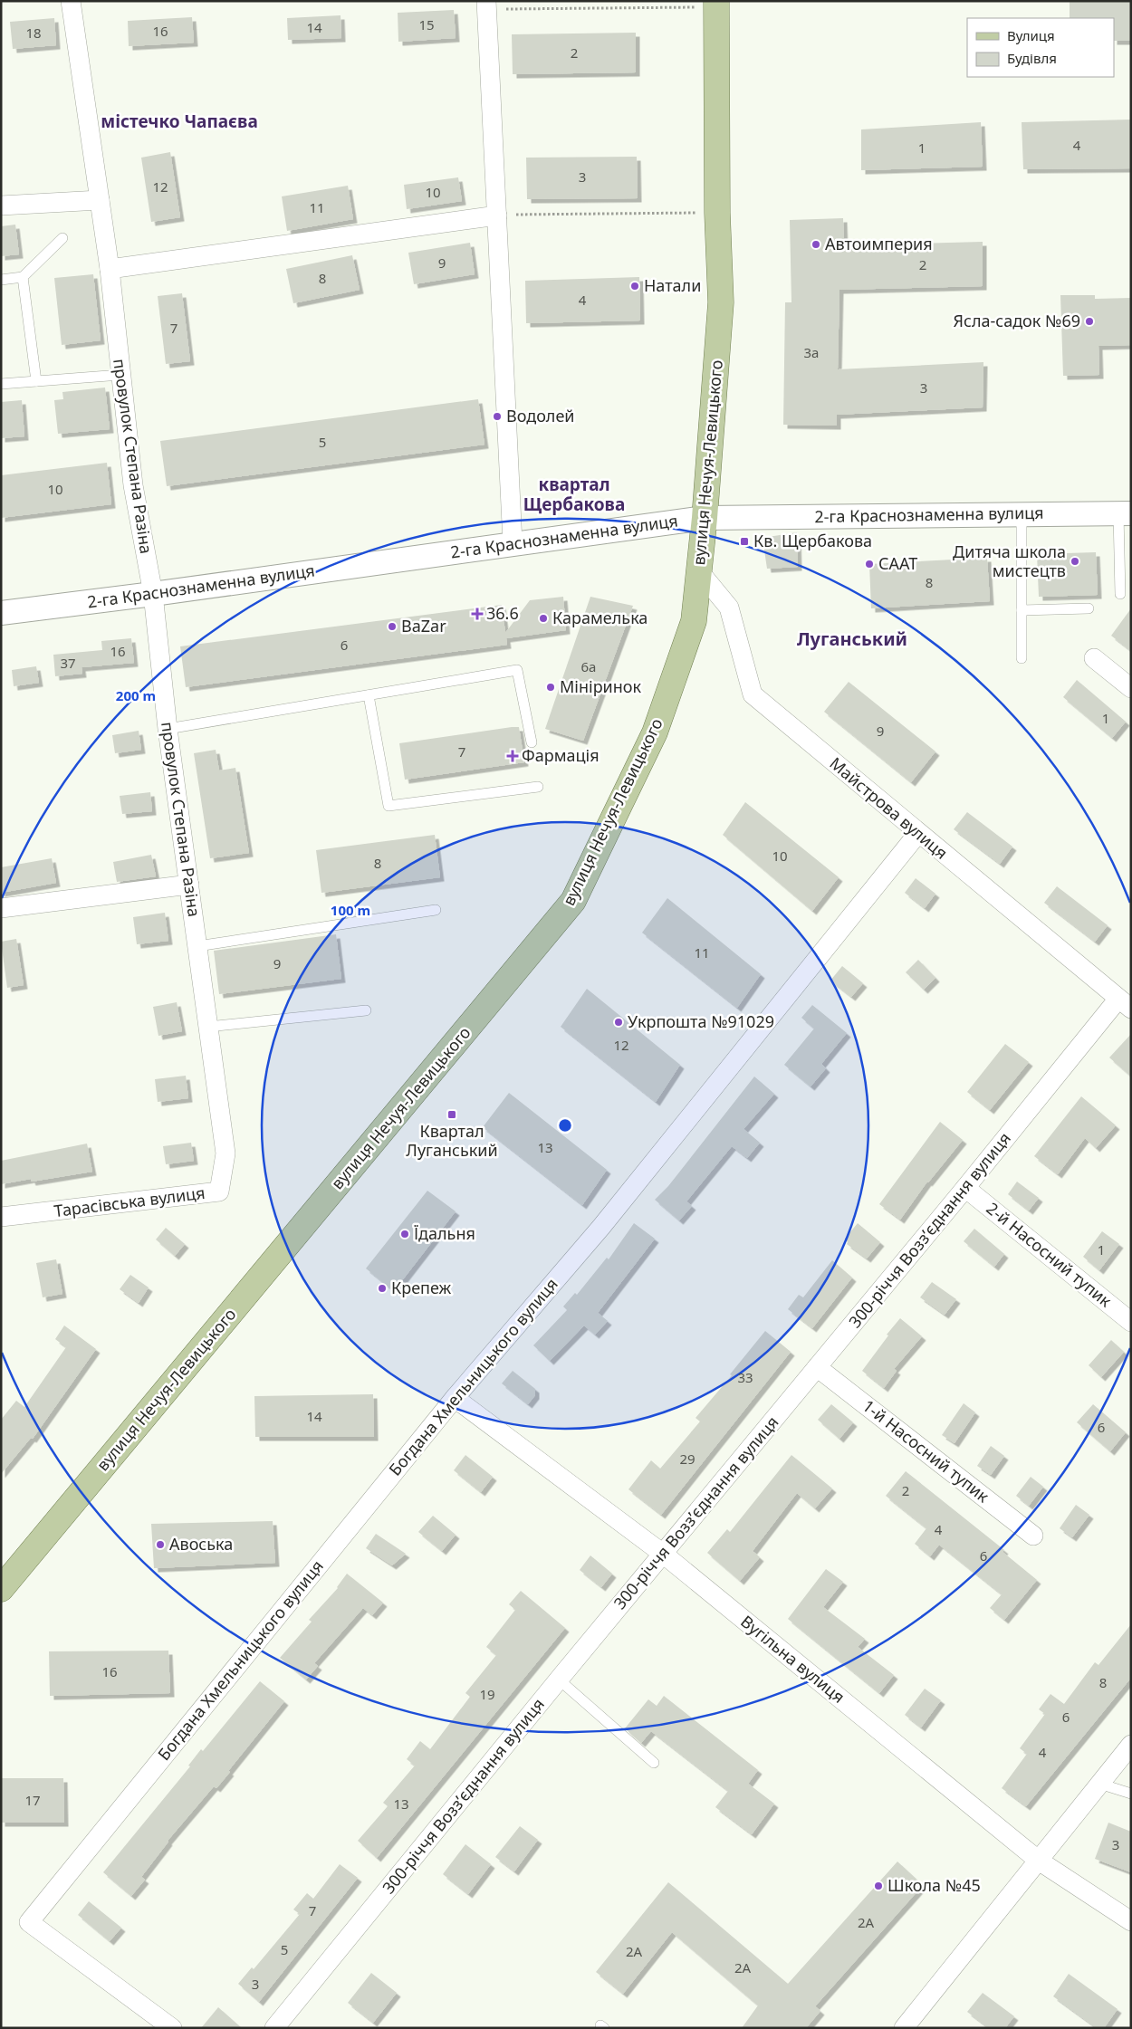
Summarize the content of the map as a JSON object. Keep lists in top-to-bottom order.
{
  "streets": {
    "main road": ["вулиця Нечуя-Левицького"],
    "street": [
      "провулок Степана Разіна",
      "2-га Краснознаменна вулиця",
      "Майстрова вулиця",
      "Тарасівська вулиця",
      "300-річчя Возз’єднання вулиця",
      "2-й Насосний тупик",
      "Богдана Хмельницького вулиця",
      "1-й Насосний тупик",
      "Вугільна вулиця"
    ]
  },
  "crossings": [
    ["провулок Степана Разіна", "2-га Краснознаменна вулиця"],
    ["провулок Степана Разіна", "Тарасівська вулиця"],
    ["вулиця Нечуя-Левицького", "2-га Краснознаменна вулиця"],
    ["вулиця Нечуя-Левицького", "Майстрова вулиця"],
    ["Майстрова вулиця", "300-річчя Возз’єднання вулиця"],
    ["Майстрова вулиця", "Богдана Хмельницького вулиця"],
    ["300-річчя Возз’єднання вулиця", "2-й Насосний тупик"],
    ["300-річчя Возз’єднання вулиця", "1-й Насосний тупик"],
    ["300-річчя Возз’єднання вулиця", "Вугільна вулиця"],
    ["Богдана Хмельницького вулиця", "Вугільна вулиця"]
  ],
  "districts": ["містечко Чапаєва", "квартал Щербакова", "Луганський"],
  "places": {
    "other": [
      "Автоимперия",
      "Натали",
      "Ясла-садок №69",
      "Водолей",
      "Дитяча школа мистецтв",
      "СААТ",
      "Карамелька",
      "BaZar",
      "Мініринок",
      "Укрпошта №91029",
      "Їдальня",
      "Крепеж",
      "Авоська",
      "Школа №45"
    ],
    "transit": ["Кв. Щербакова", "Квартал Луганський"],
    "health": ["36.6", "Фармація"]
  },
  "house_numbers": [
    "15",
    "14",
    "16",
    "18",
    "2",
    "4",
    "1",
    "3",
    "12",
    "10",
    "11",
    "9",
    "2",
    "8",
    "4",
    "7",
    "3а",
    "3",
    "5",
    "10",
    "8",
    "6",
    "16",
    "37",
    "6а",
    "1",
    "9",
    "7",
    "10",
    "8",
    "11",
    "9",
    "12",
    "13",
    "1",
    "33",
    "14",
    "6",
    "29",
    "2",
    "4",
    "6",
    "16",
    "8",
    "19",
    "6",
    "4",
    "17",
    "13",
    "3",
    "7",
    "2А",
    "5",
    "2А",
    "2А",
    "3"
  ],
  "legend": ["Вулиця", "Будівля"],
  "rings": ["200 m", "100 m"]
}
